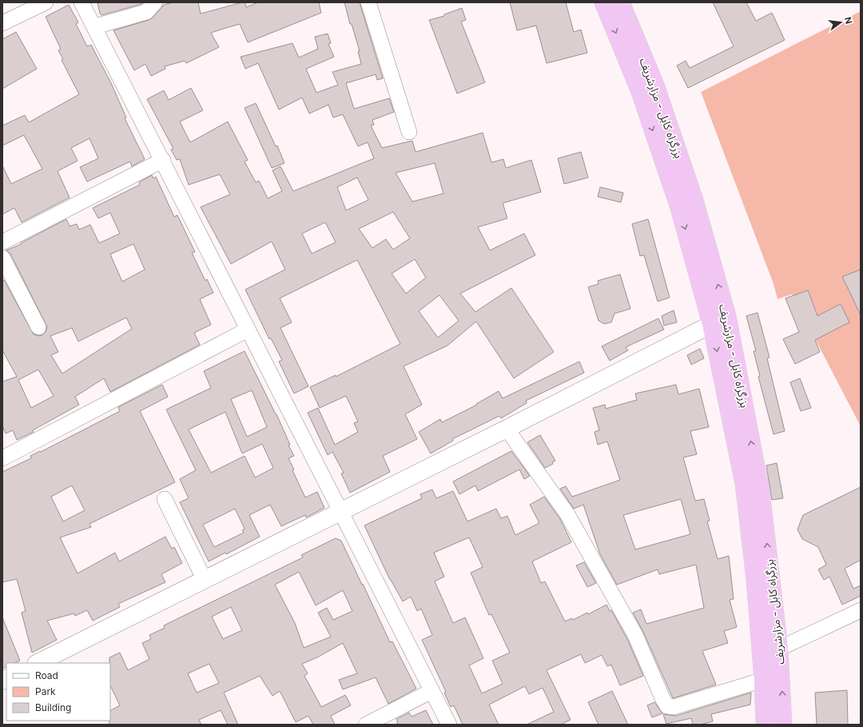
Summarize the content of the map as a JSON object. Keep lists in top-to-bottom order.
{
  "streets": {
    "highway": ["بزرگراه کابل - مزارشریف"]
  },
  "legend": ["Road", "Park", "Building"],
  "north": "right"
}
